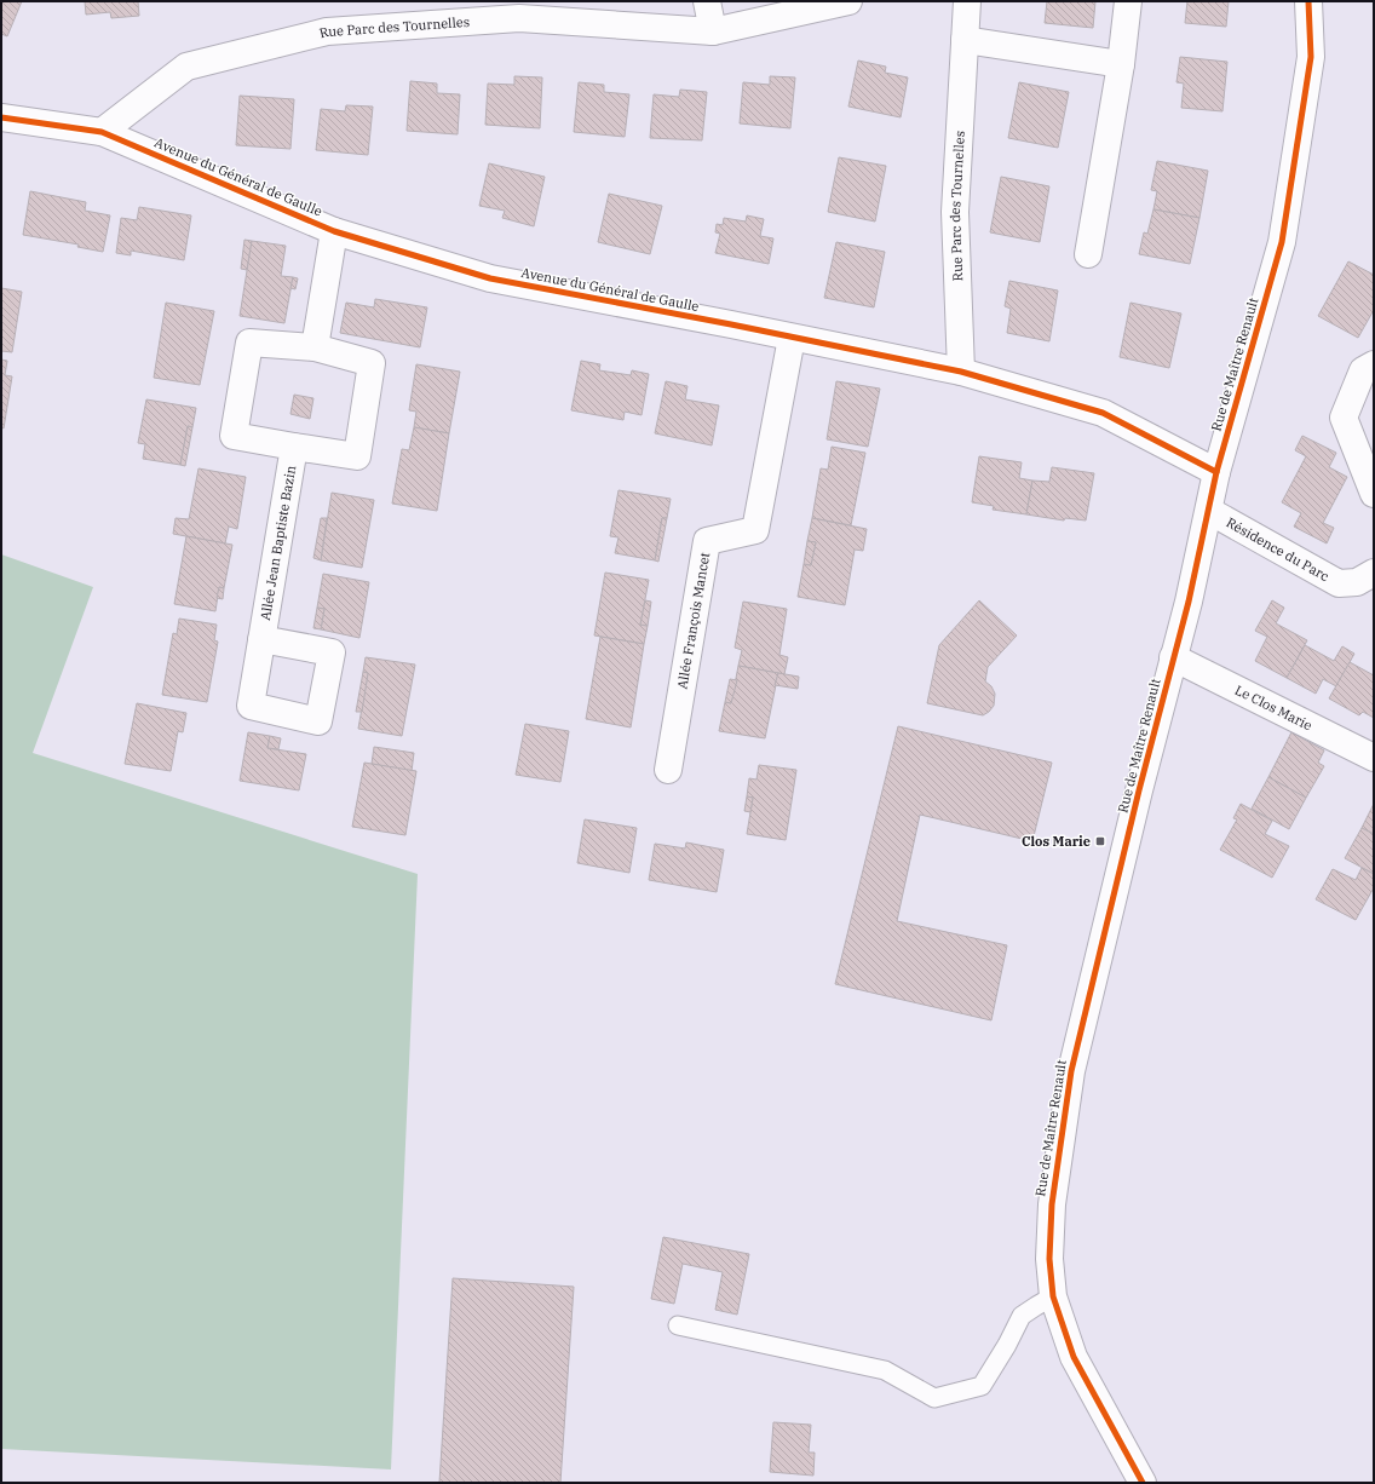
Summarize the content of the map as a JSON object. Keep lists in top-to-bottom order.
{
  "streets": {
    "street": [
      "Rue Parc des Tournelles",
      "Avenue du Général de Gaulle",
      "Rue de Maître Renault",
      "Allée Jean Baptiste Bazin",
      "Résidence du Parc",
      "Allée François Mancet",
      "Le Clos Marie"
    ]
  },
  "crossings": [
    ["Rue Parc des Tournelles", "Avenue du Général de Gaulle"],
    ["Avenue du Général de Gaulle", "Rue de Maître Renault"],
    ["Avenue du Général de Gaulle", "Allée François Mancet"],
    ["Rue de Maître Renault", "Résidence du Parc"],
    ["Rue de Maître Renault", "Le Clos Marie"]
  ],
  "places": {
    "transit": ["Clos Marie"]
  }
}
